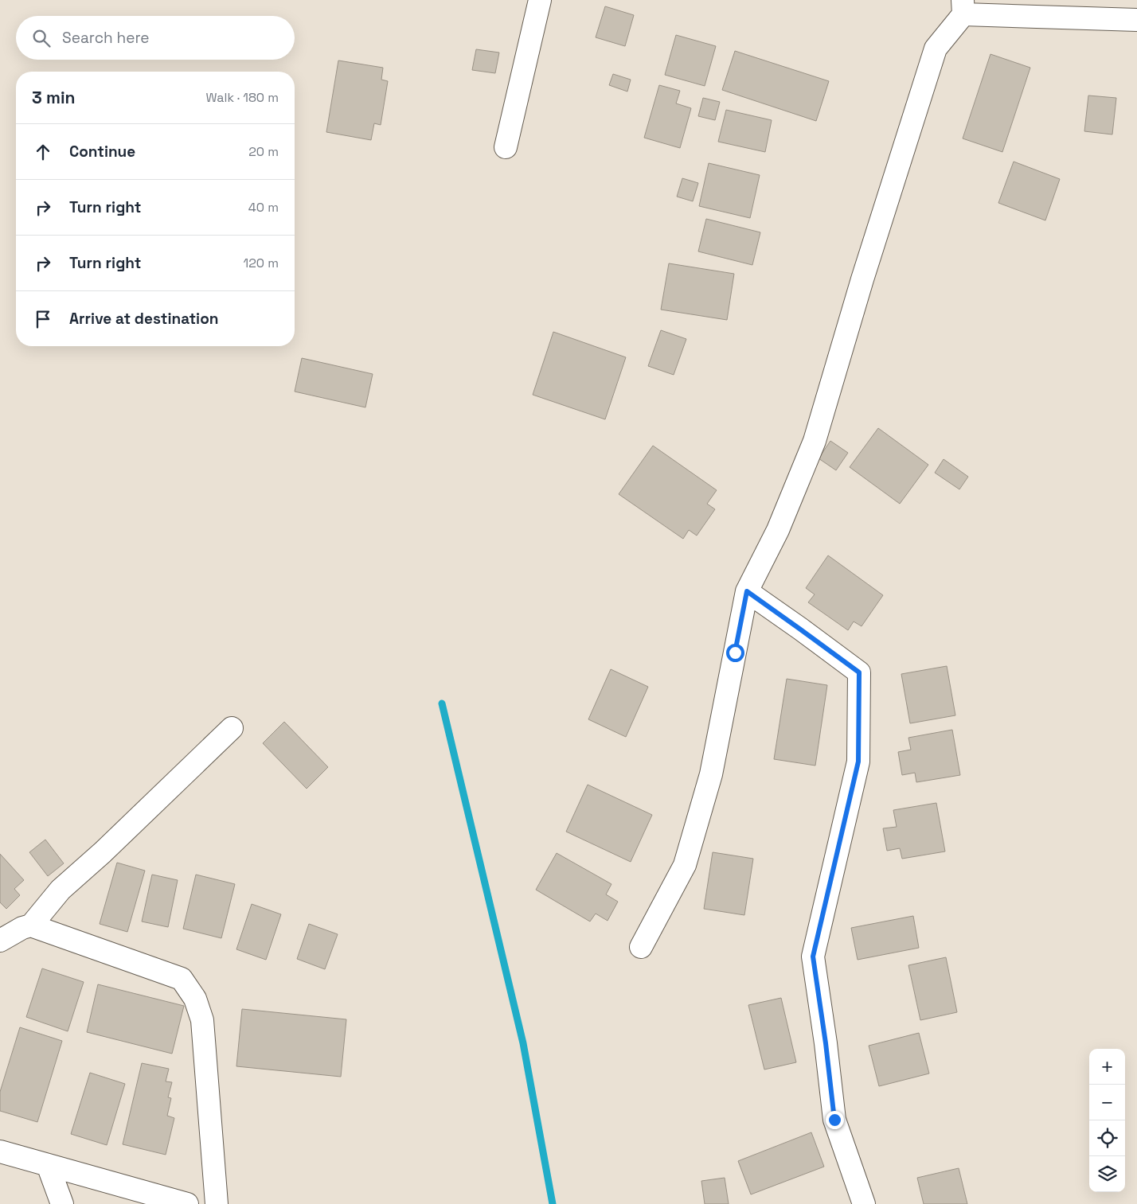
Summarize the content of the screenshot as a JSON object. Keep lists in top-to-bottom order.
{
  "page": {
    "search": "Search here",
    "heading": ["3 min", "Walk · 180 m"],
    "list": [
      ["Continue", "20 m"],
      ["Turn right", "40 m"],
      ["Turn right", "120 m"],
      "Arrive at destination"
    ],
    "map_buttons": ["+", "−"]
  }
}
